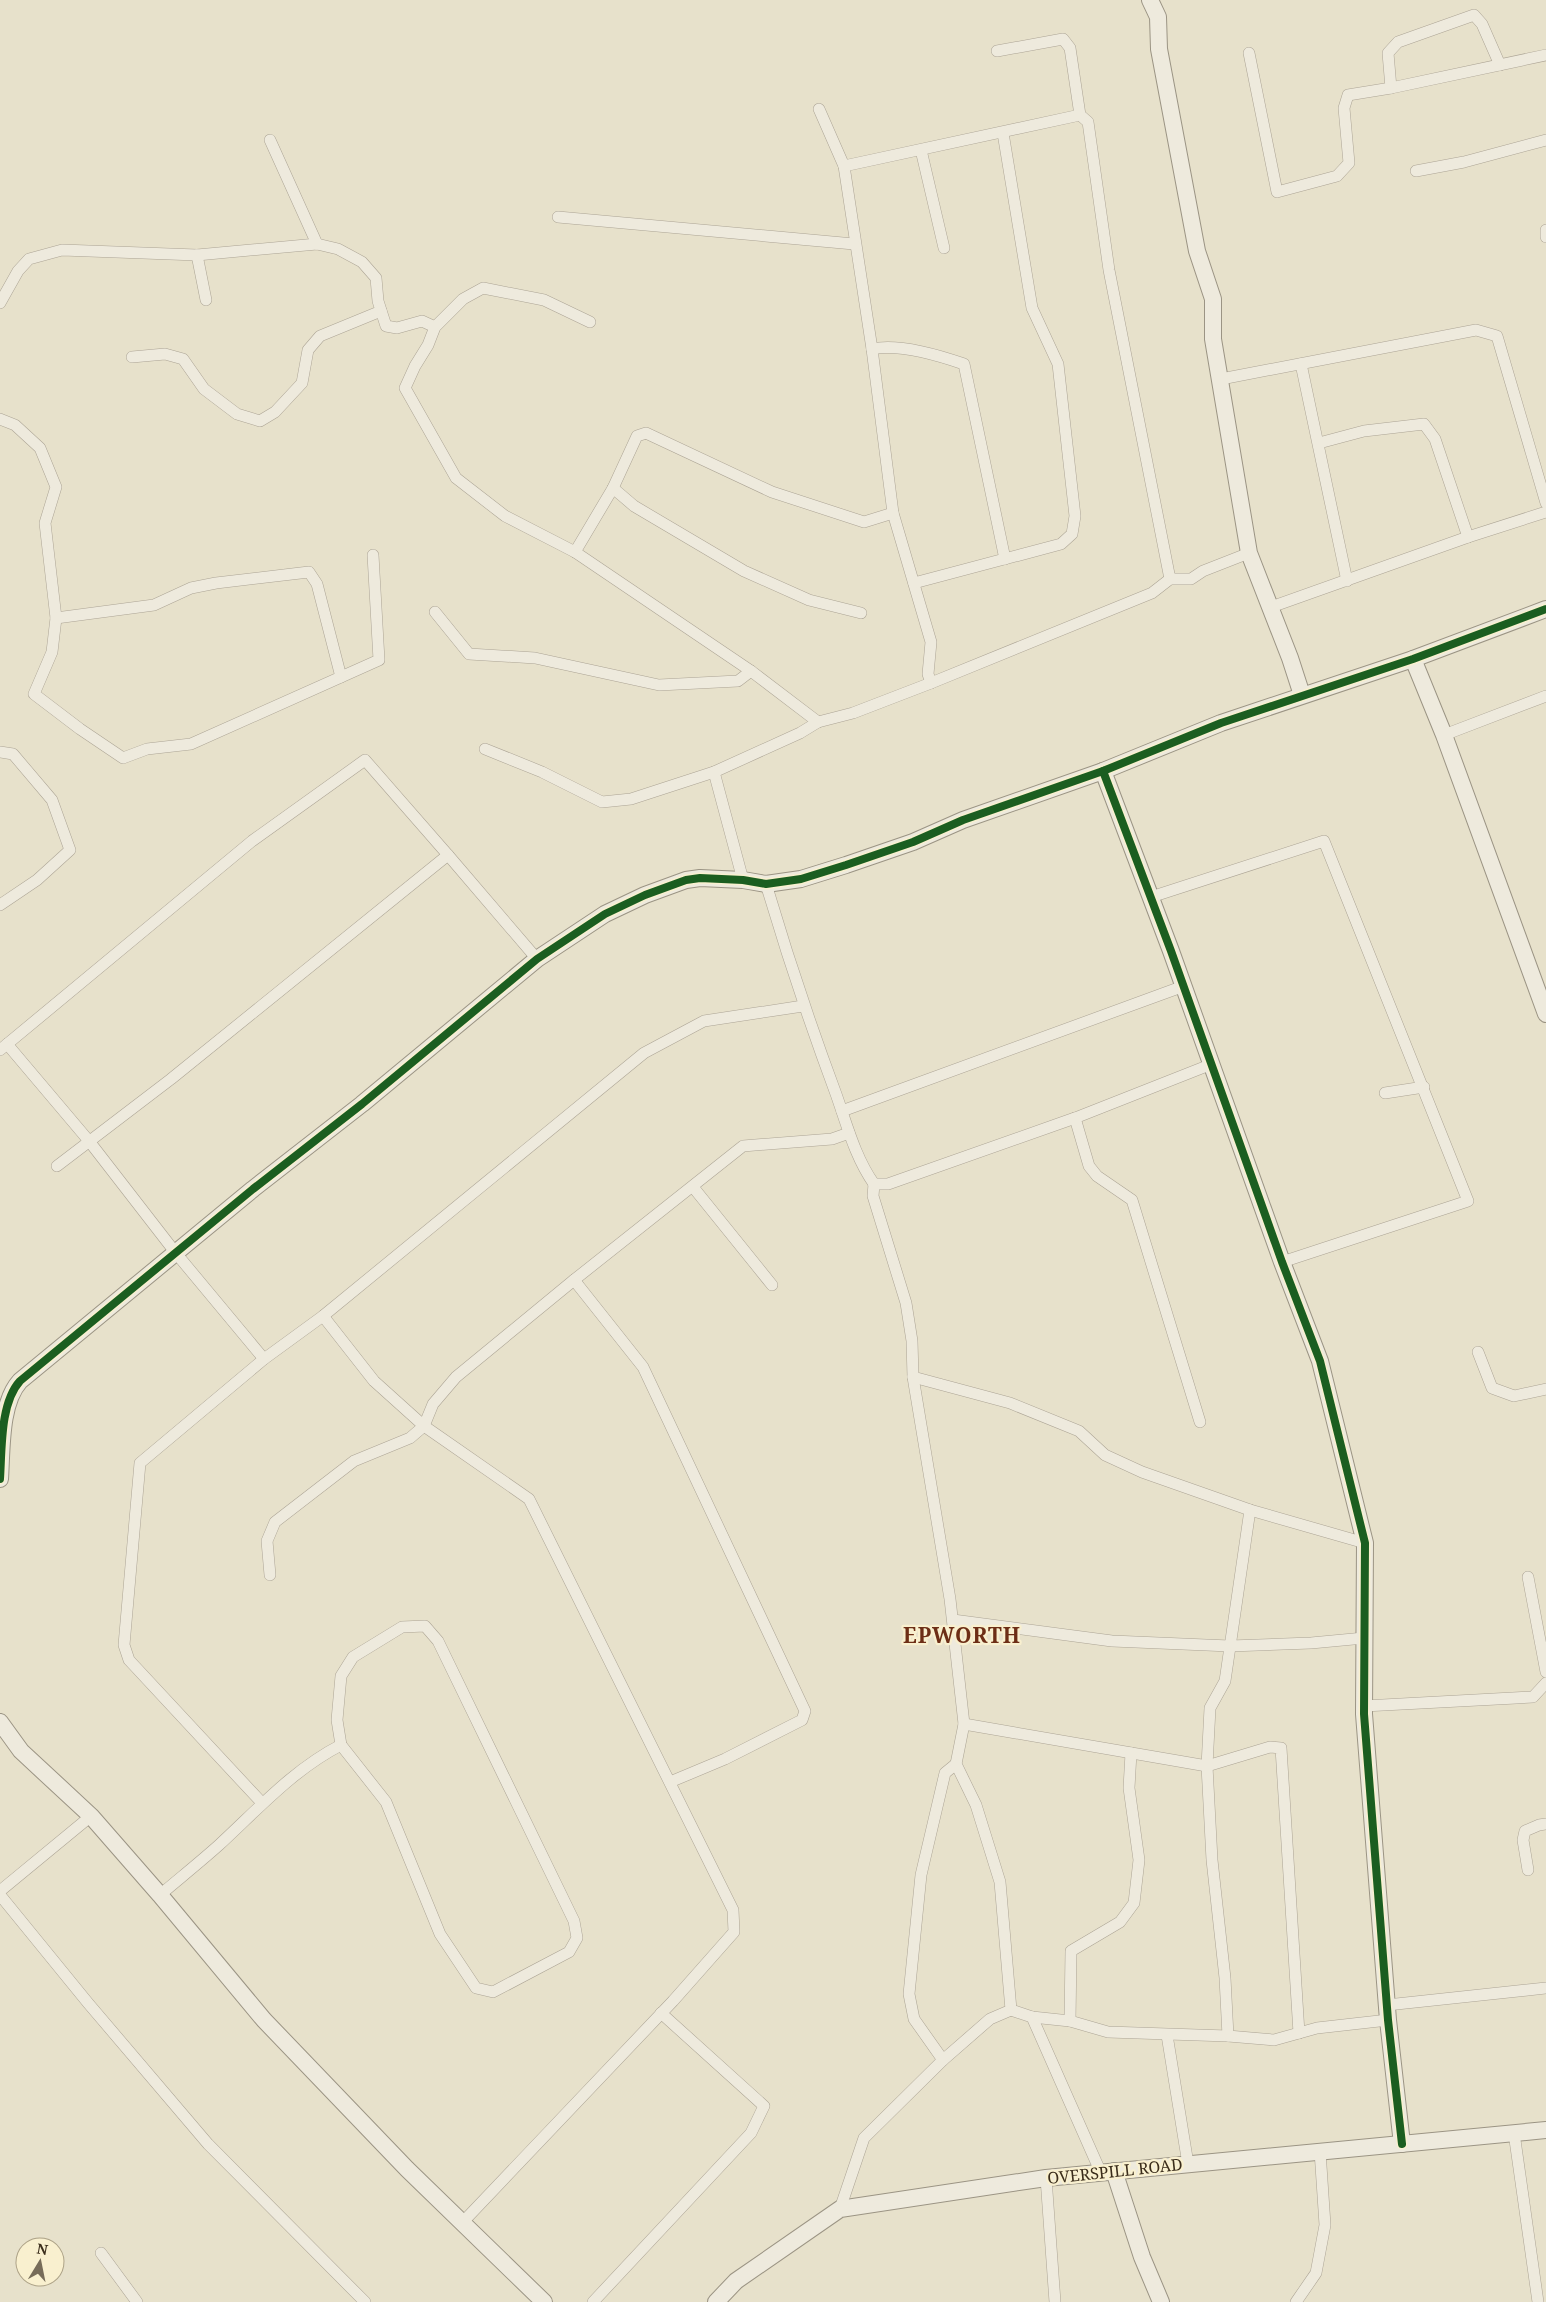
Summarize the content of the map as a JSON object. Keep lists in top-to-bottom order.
{
  "streets": {
    "street": ["OVERSPILL ROAD"]
  },
  "districts": ["EPWORTH"],
  "north": "top"
}
